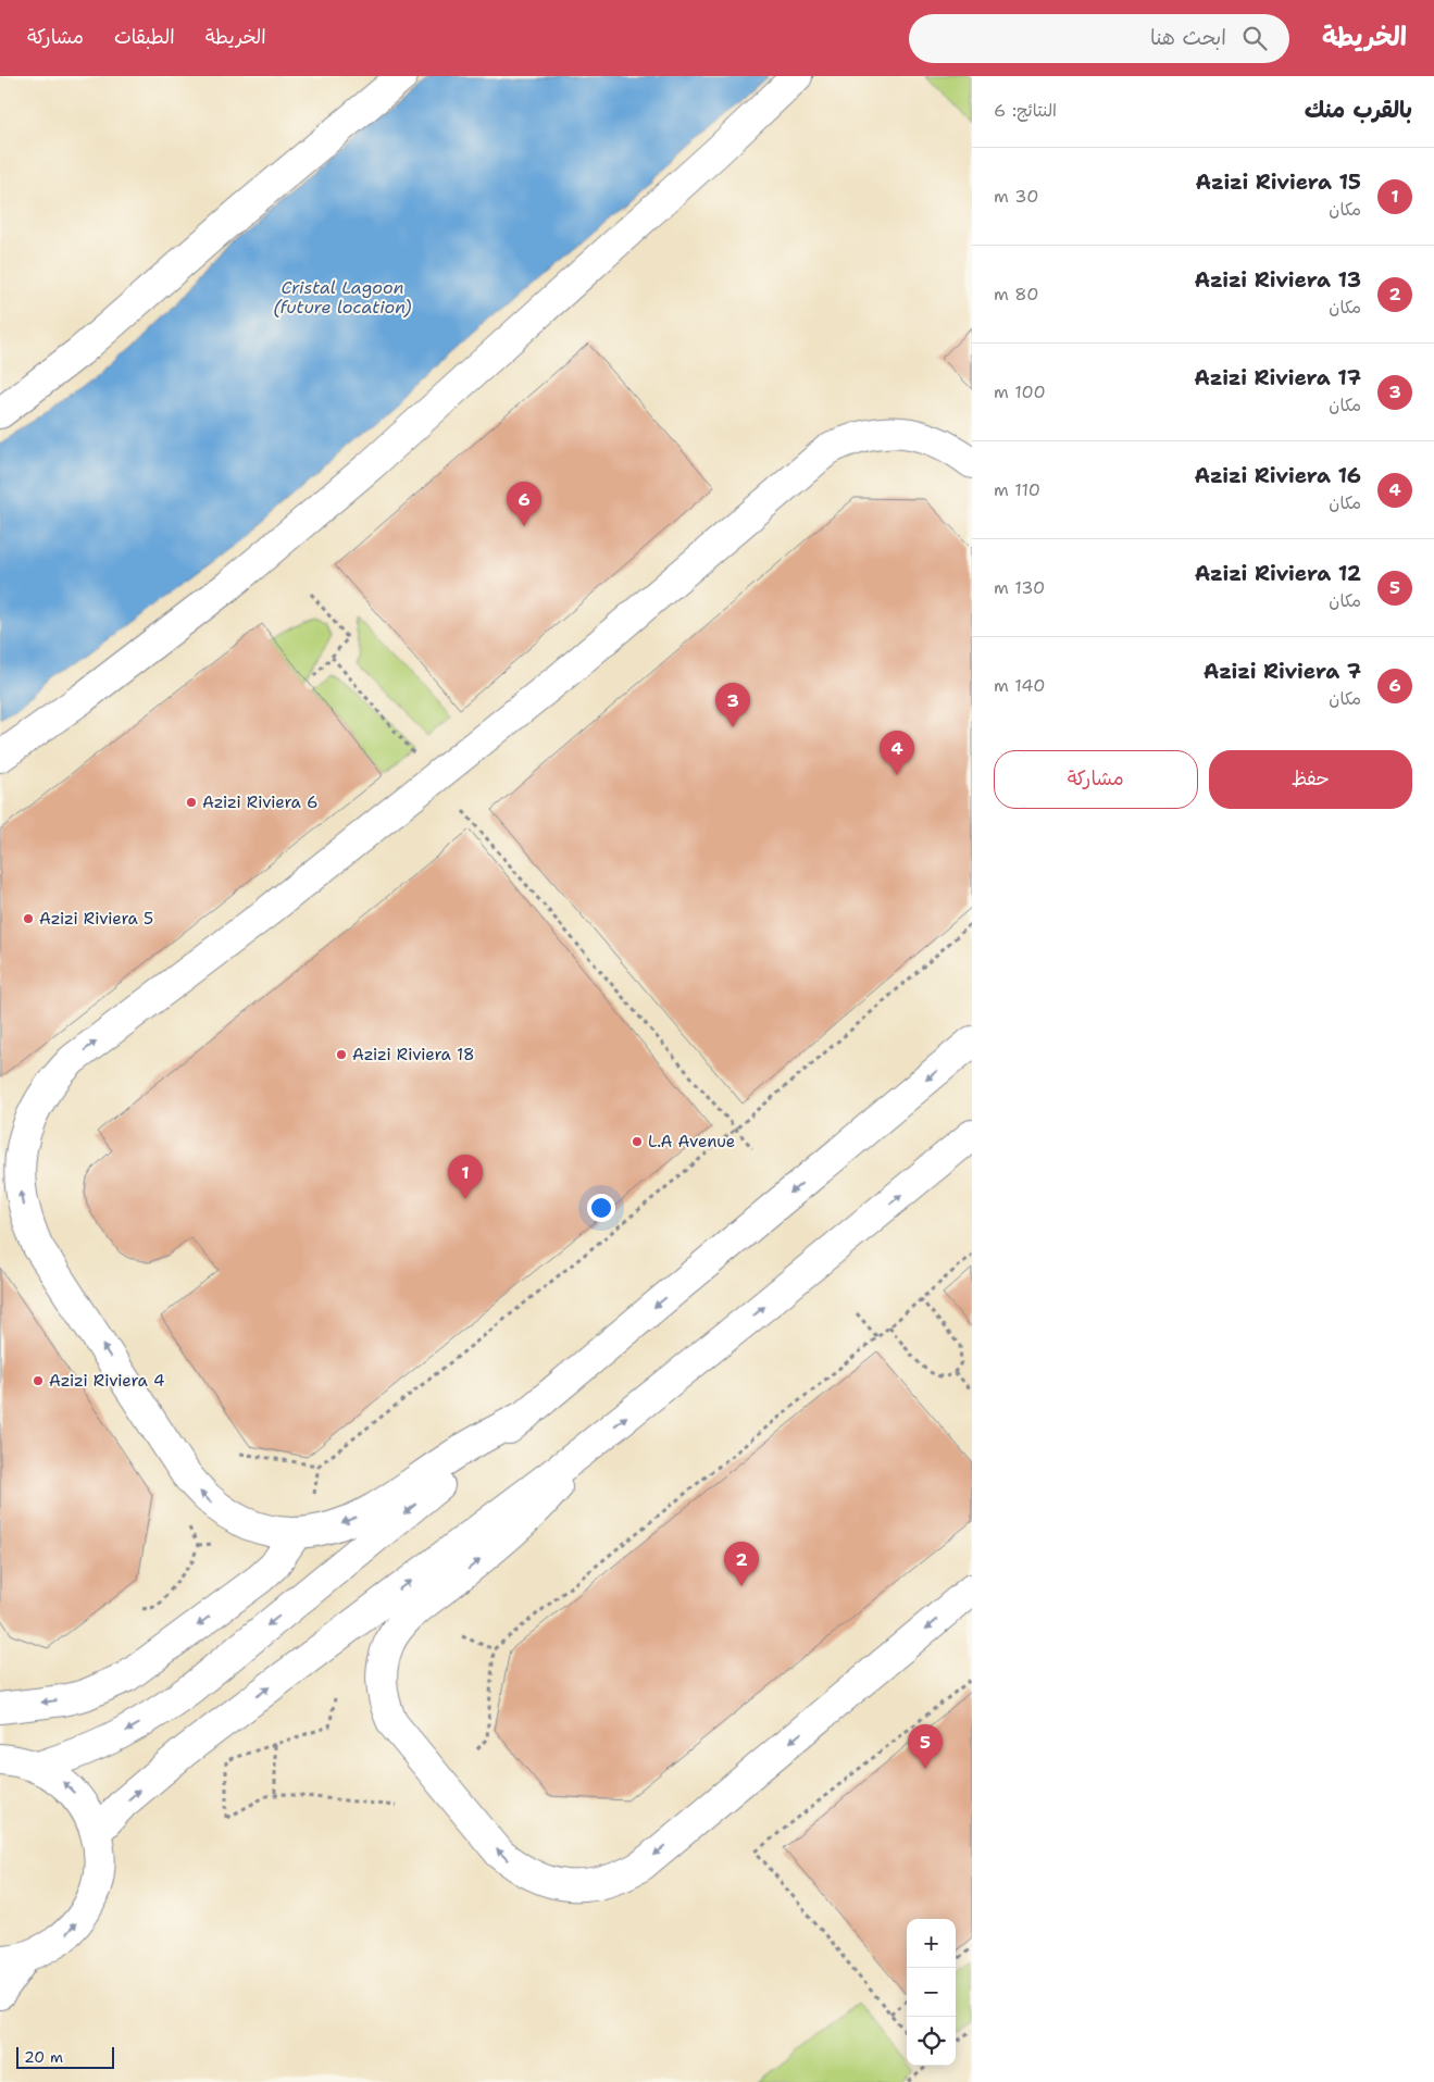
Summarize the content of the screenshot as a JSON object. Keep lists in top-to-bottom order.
{
  "water": ["Cristal Lagoon (future location)"],
  "places": [
    "Azizi Riviera 6",
    "Azizi Riviera 5",
    "Azizi Riviera 18",
    "L.A Avenue",
    "Azizi Riviera 4"
  ],
  "scale_bar": "20 m",
  "page": {
    "header": "الخريطة",
    "search": "ابحث هنا",
    "nav": ["الخريطة", "الطبقات", "مشاركة"],
    "heading": ["بالقرب منك", "النتائج: 6"],
    "list": [
      {
        "mark": "1",
        "name": "Azizi Riviera 15",
        "note": "مكان",
        "value": "30 m"
      },
      {
        "mark": "2",
        "name": "Azizi Riviera 13",
        "note": "مكان",
        "value": "80 m"
      },
      {
        "mark": "3",
        "name": "Azizi Riviera 17",
        "note": "مكان",
        "value": "100 m"
      },
      {
        "mark": "4",
        "name": "Azizi Riviera 16",
        "note": "مكان",
        "value": "110 m"
      },
      {
        "mark": "5",
        "name": "Azizi Riviera 12",
        "note": "مكان",
        "value": "130 m"
      },
      {
        "mark": "6",
        "name": "Azizi Riviera 7",
        "note": "مكان",
        "value": "140 m"
      }
    ],
    "pins": [
      "6",
      "3",
      "4",
      "1",
      "2",
      "5"
    ],
    "buttons": ["حفظ", "مشاركة"],
    "map_buttons": ["+", "−"],
    "scale": "20 m"
  }
}
